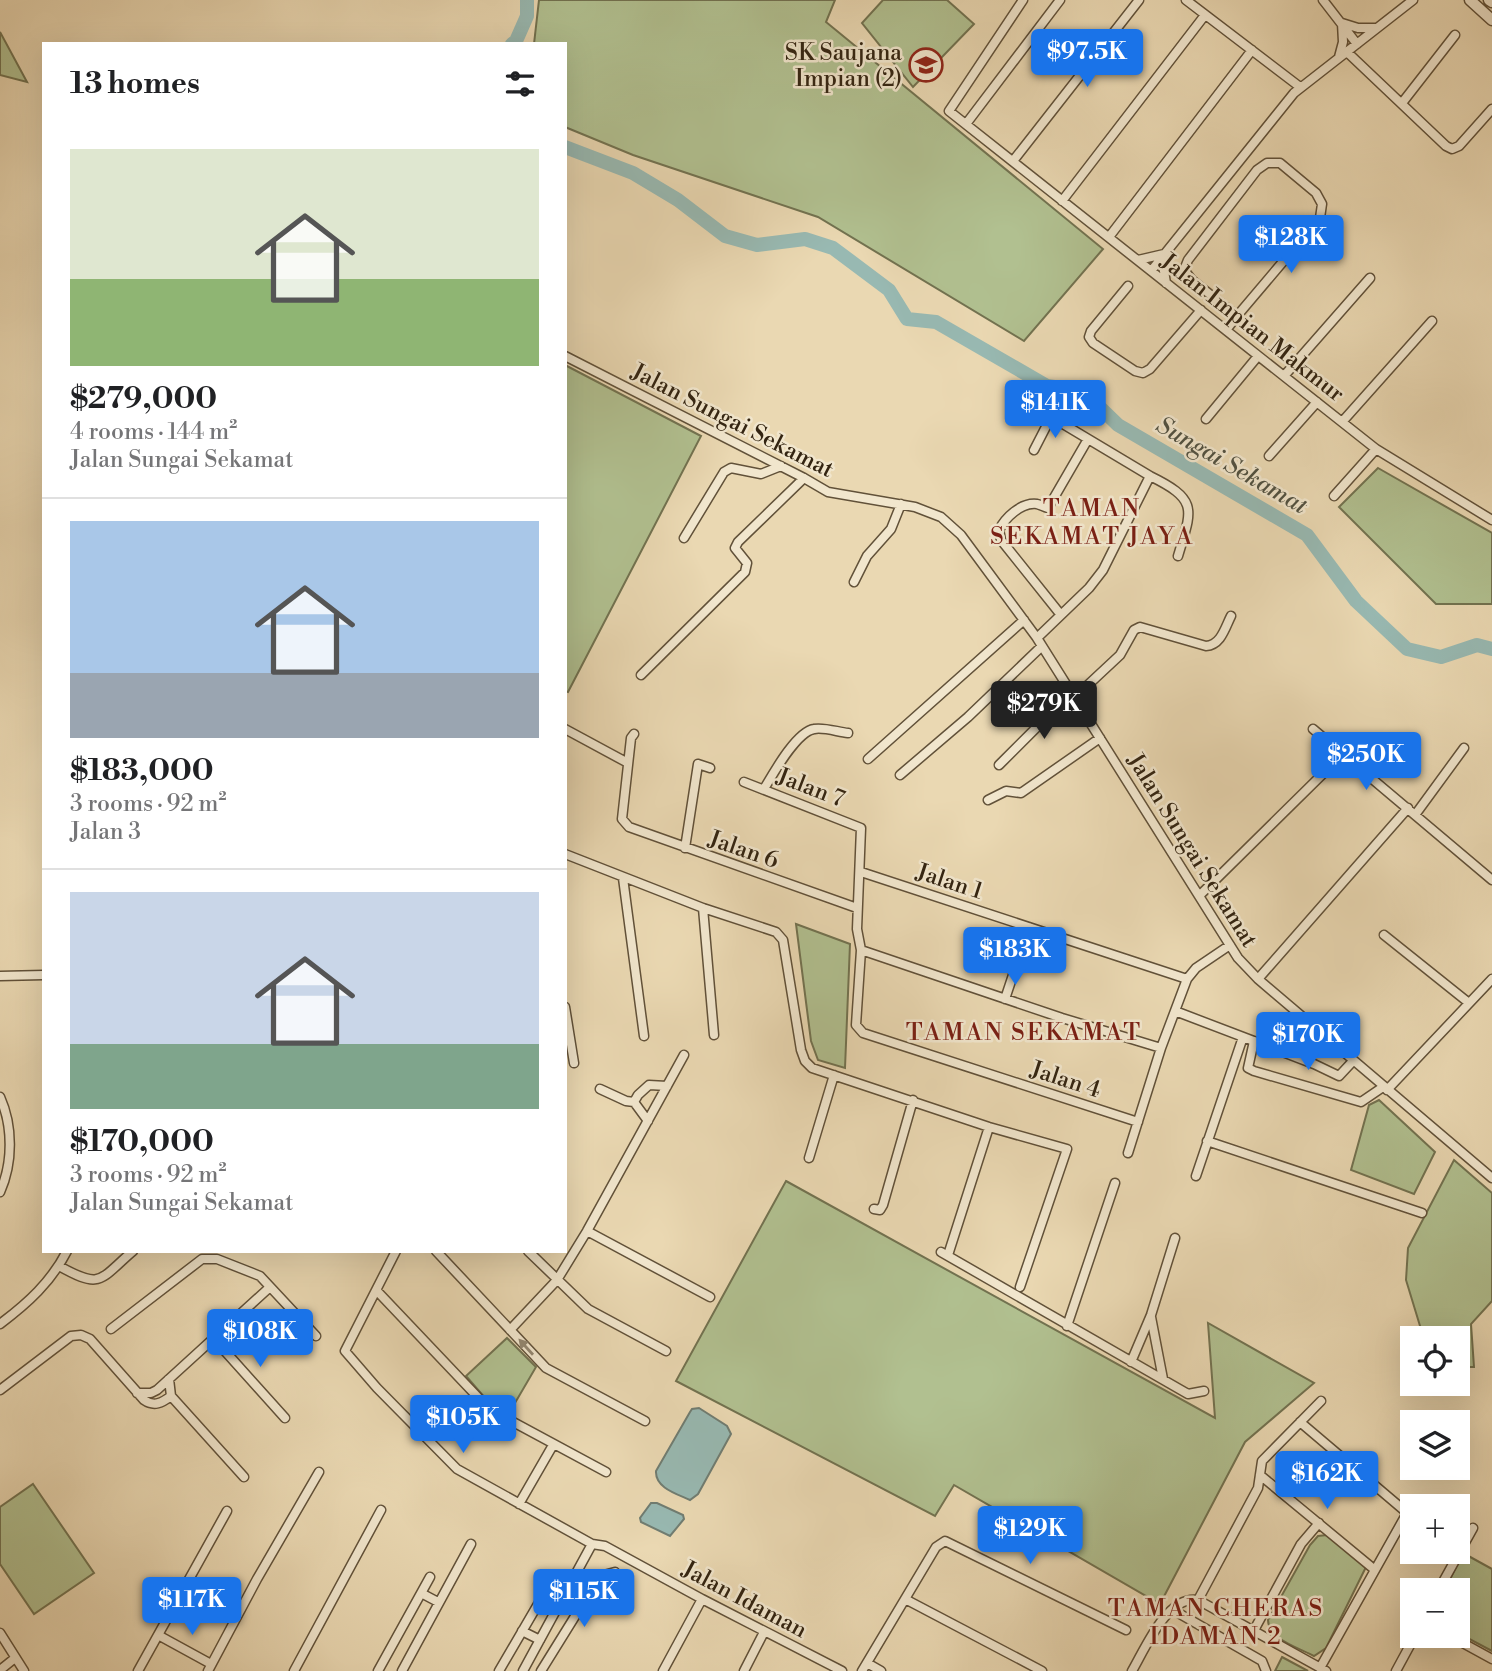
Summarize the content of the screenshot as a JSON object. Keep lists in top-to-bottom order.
{
  "streets": {
    "street": [
      "Jalan Impian Makmur",
      "Jalan Sungai Sekamat",
      "Jalan 7",
      "Jalan 6",
      "Jalan 1",
      "Jalan 4",
      "Jalan Idaman"
    ]
  },
  "crossings": [
    ["Jalan 7", "Jalan 1"]
  ],
  "districts": ["TAMAN SEKAMAT JAYA", "TAMAN SEKAMAT", "TAMAN CHERAS IDAMAN 2"],
  "water": ["Sungai Sekamat"],
  "places": {
    "school or university": ["SK Saujana Impian (2)"]
  },
  "page": {
    "price": [
      "$97.5K",
      "$128K",
      "$141K",
      "$279K",
      "$250K",
      "$183K",
      "$170K",
      "$108K",
      "$105K",
      "$162K",
      "$129K",
      "$115K",
      "$117K"
    ],
    "heading": "13 homes",
    "list": [
      {
        "name": "$279,000",
        "note": "4 rooms · 144 m² · Jalan Sungai Sekamat"
      },
      {
        "name": "$183,000",
        "note": "3 rooms · 92 m² · Jalan 3"
      },
      {
        "name": "$170,000",
        "note": "3 rooms · 92 m² · Jalan Sungai Sekamat"
      }
    ],
    "map_buttons": ["+", "−"]
  }
}
